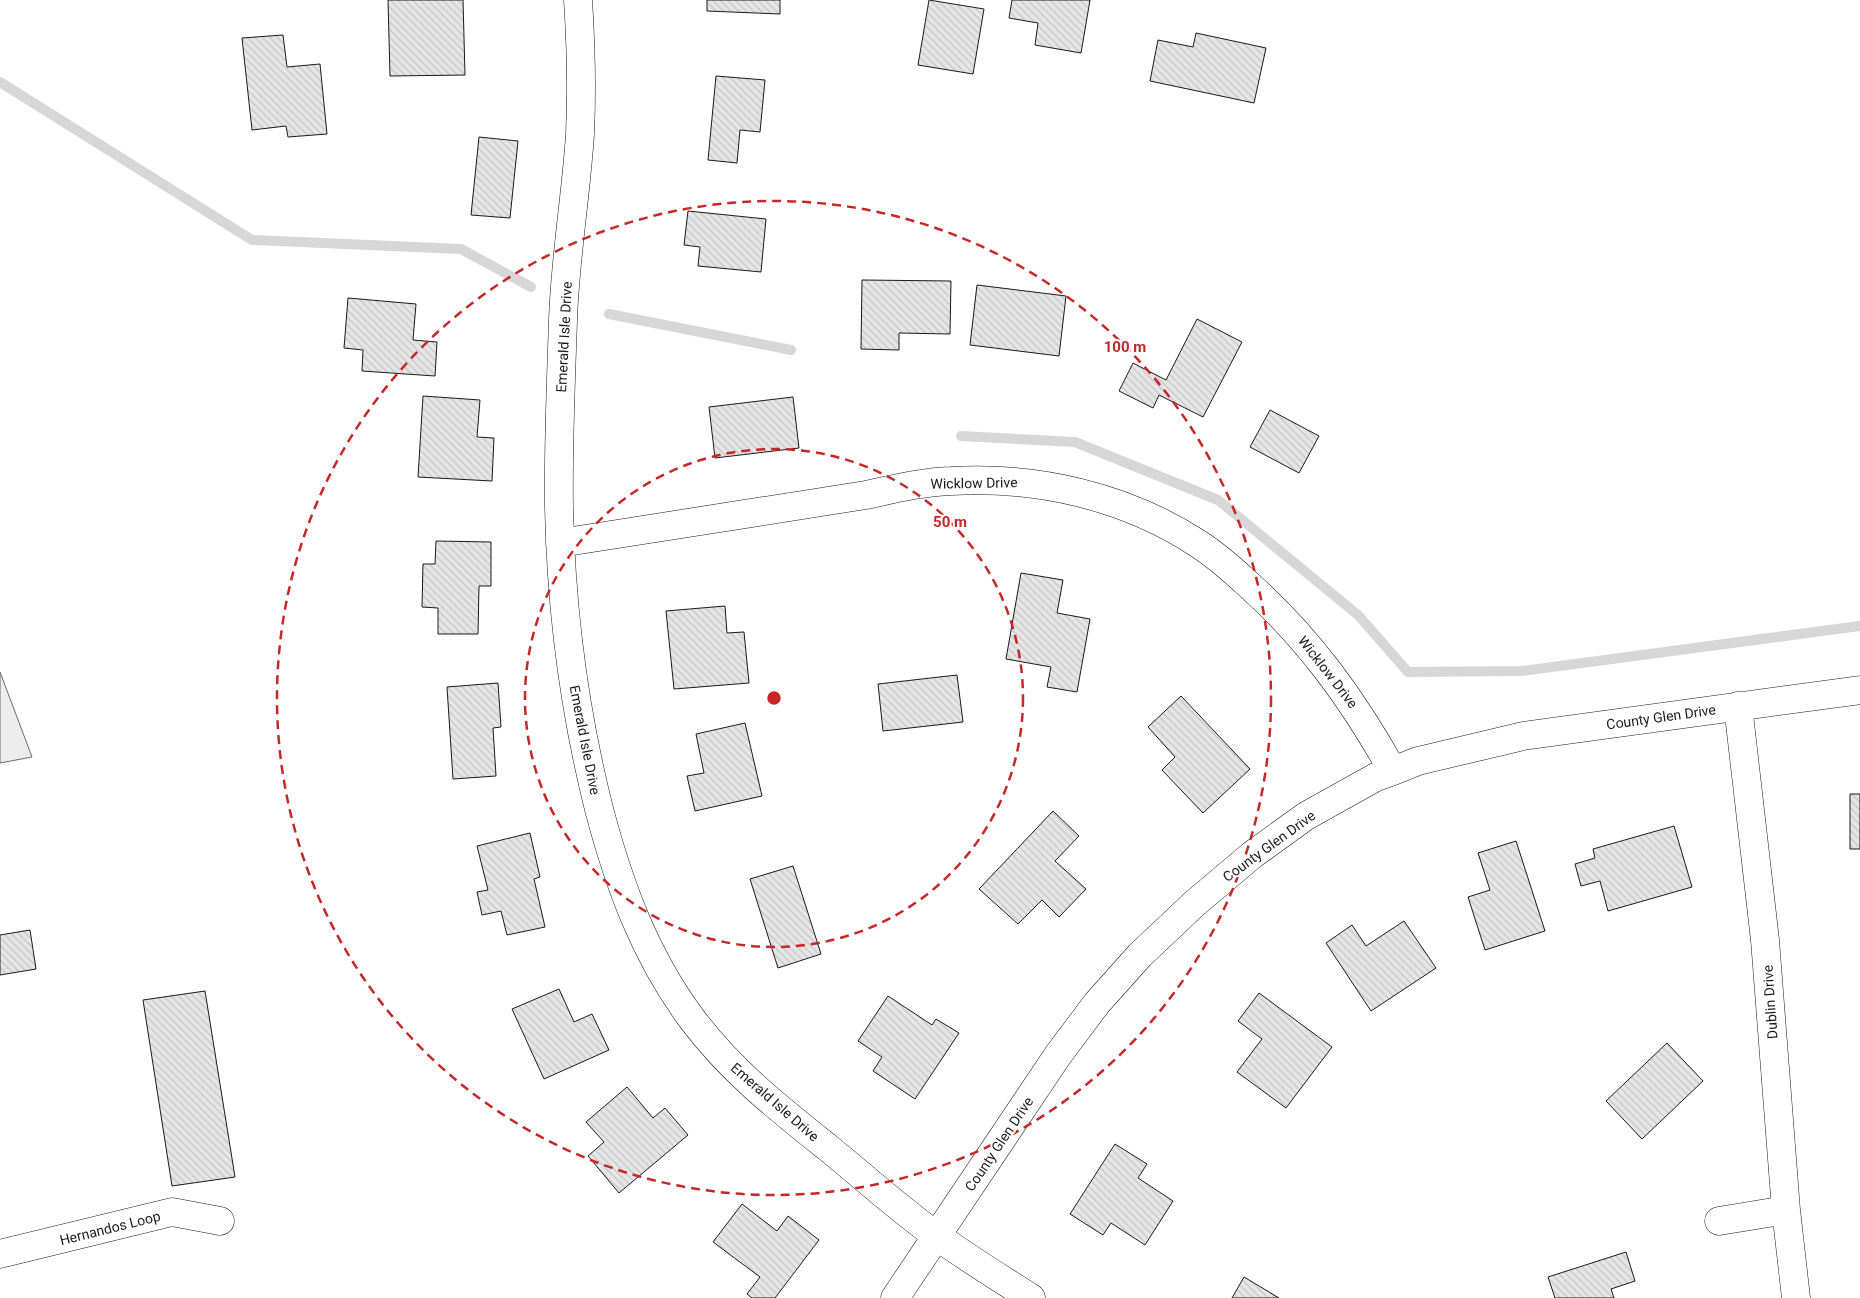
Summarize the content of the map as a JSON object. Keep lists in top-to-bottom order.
{
  "streets": {
    "street": [
      "Emerald Isle Drive",
      "Wicklow Drive",
      "County Glen Drive",
      "Dublin Drive",
      "Hernandos Loop"
    ]
  },
  "crossings": [
    ["Emerald Isle Drive", "Wicklow Drive"],
    ["Emerald Isle Drive", "County Glen Drive"],
    ["Wicklow Drive", "County Glen Drive"],
    ["County Glen Drive", "Dublin Drive"]
  ],
  "rings": ["100 m", "50 m"]
}
